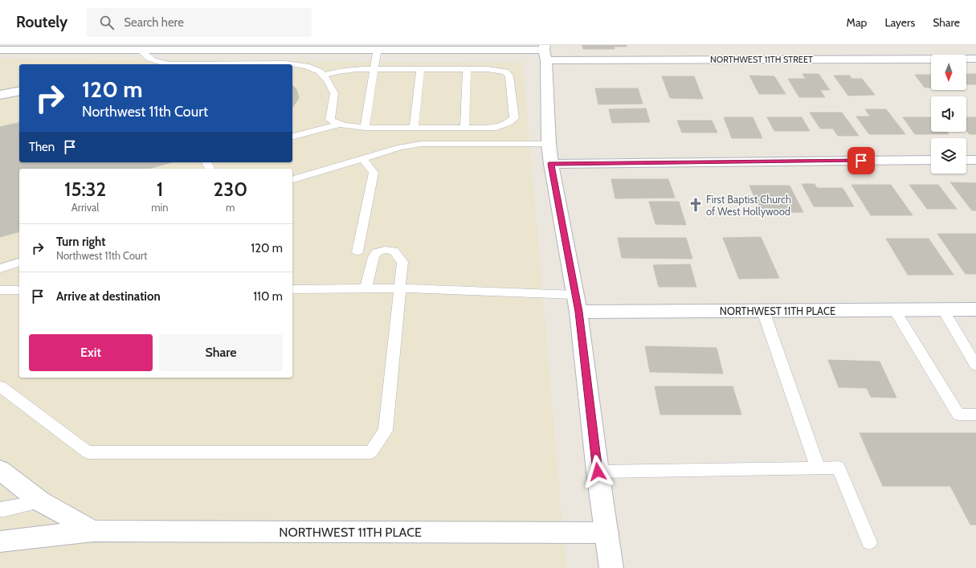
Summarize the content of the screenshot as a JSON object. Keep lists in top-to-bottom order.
{
  "streets": {
    "street": ["NORTHWEST 11TH STREET", "NORTHWEST 11TH PLACE"]
  },
  "places": {
    "church": ["First Baptist Church of West Hollywood"]
  },
  "north": "bottom",
  "page": {
    "header": "Routely",
    "search": "Search here",
    "nav": ["Map", "Layers", "Share"],
    "turn": ["120 m", "Northwest 11th Court"],
    "then": "Then",
    "eta": [
      "15:32",
      "Arrival",
      "1",
      "min",
      "230",
      "m"
    ],
    "list": [
      {
        "name": "Turn right",
        "note": "Northwest 11th Court",
        "value": "120 m"
      },
      {
        "name": "Arrive at destination",
        "value": "110 m"
      }
    ],
    "buttons": ["Exit", "Share"]
  }
}
